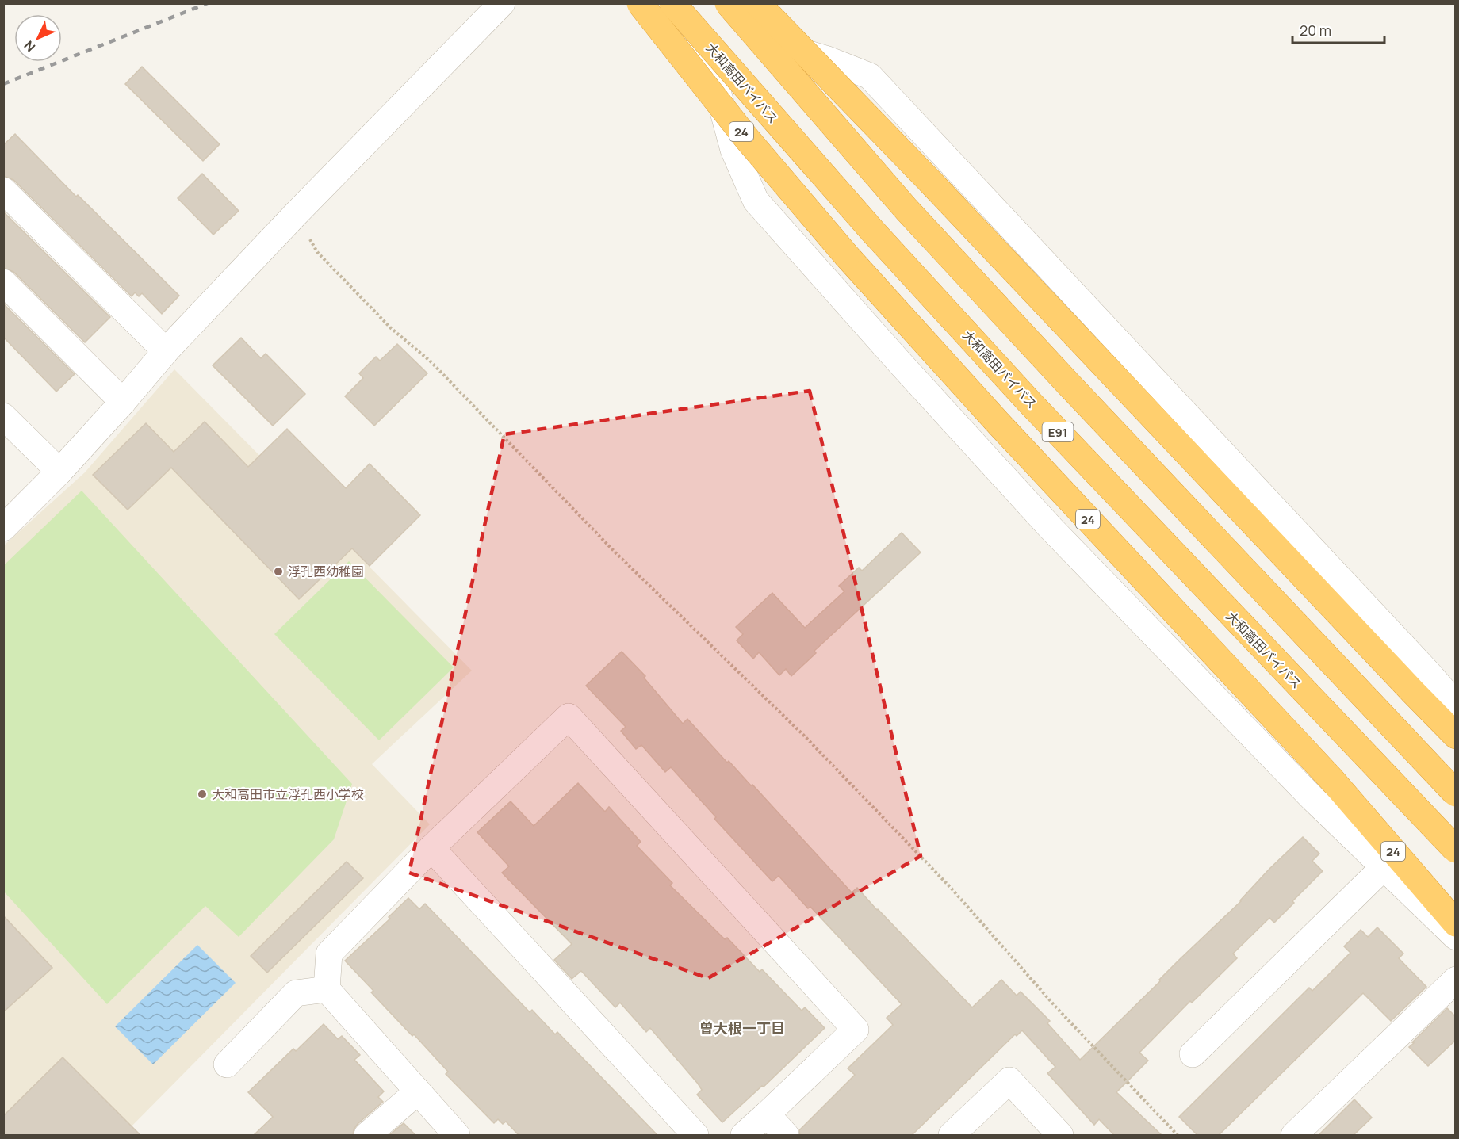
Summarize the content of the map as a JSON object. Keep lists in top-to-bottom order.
{
  "streets": {
    "highway": ["大和高田バイパス", "24", "E91"]
  },
  "districts": ["曽大根一丁目"],
  "places": ["浮孔西幼稚園", "大和高田市立浮孔西小学校"],
  "scale_bar": "20 m",
  "north": "bottom left"
}
